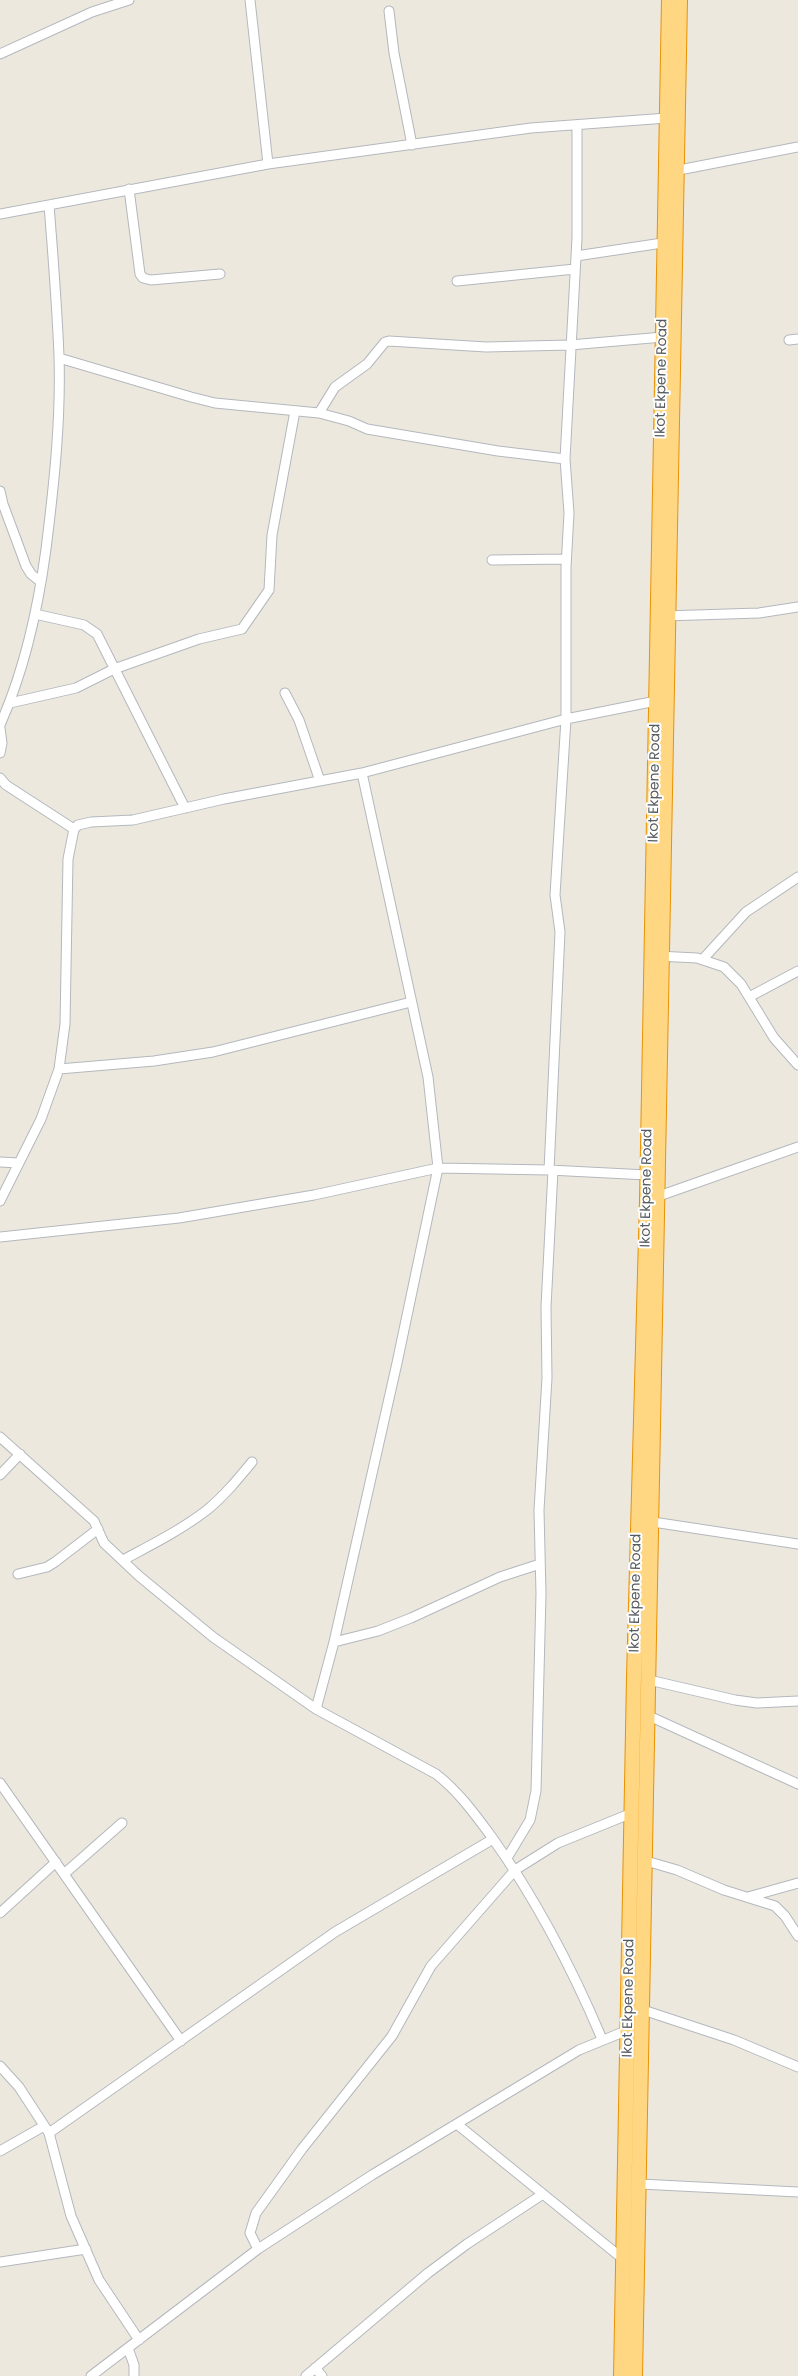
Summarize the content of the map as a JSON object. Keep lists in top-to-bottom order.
{
  "streets": {
    "highway": ["Ikot Ekpene Road"]
  }
}
